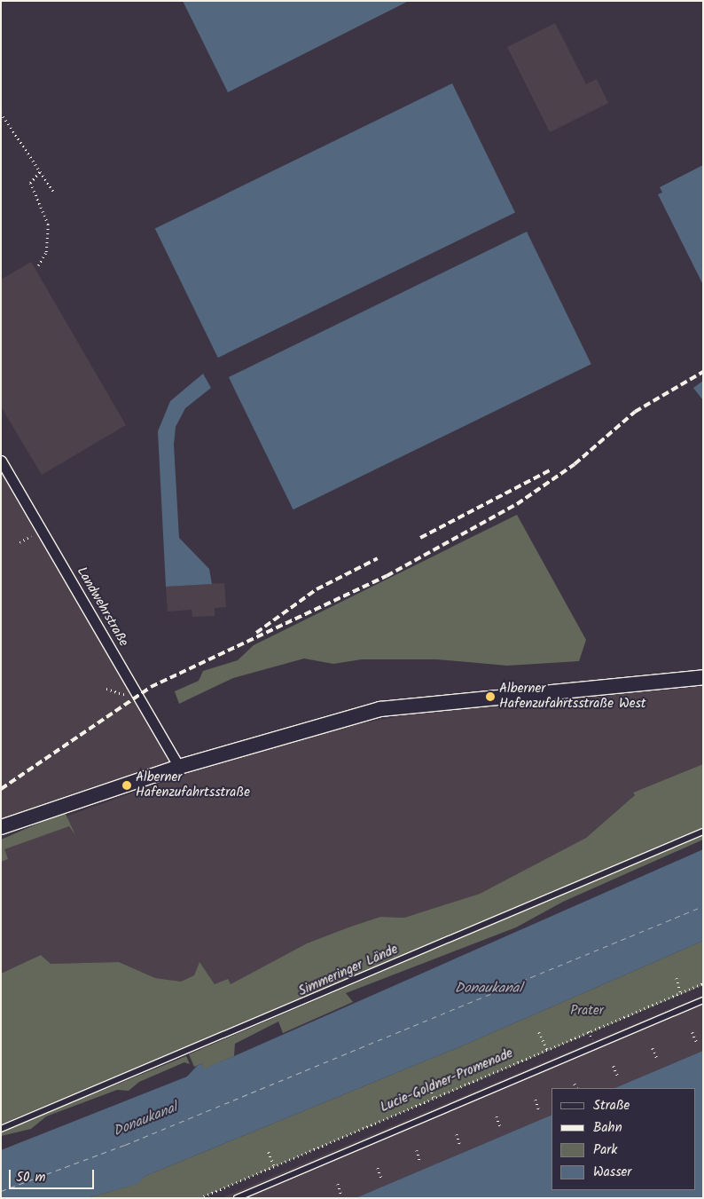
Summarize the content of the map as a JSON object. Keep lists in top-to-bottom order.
{
  "streets": {
    "street": ["Landwehrstraße"],
    "lane": ["Simmeringer Lände"],
    "path": ["Lucie-Goldner-Promenade"]
  },
  "water": ["Donaukanal"],
  "parks": ["Prater"],
  "places": ["Alberner Hafenzufahrtsstraße West", "Alberner Hafenzufahrtsstraße"],
  "legend": [
    "Straße",
    "Bahn",
    "Park",
    "Wasser"
  ],
  "scale_bar": "50 m"
}
